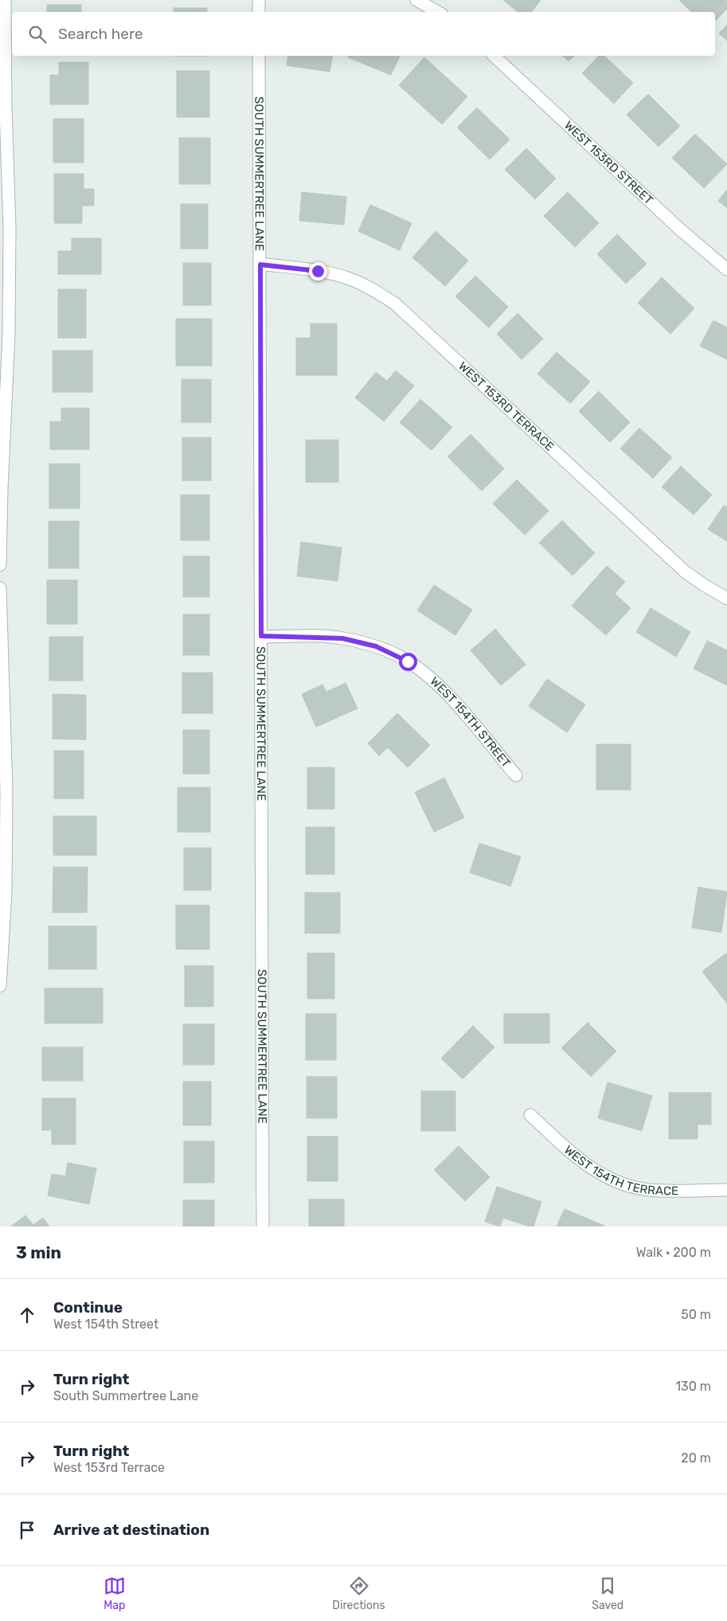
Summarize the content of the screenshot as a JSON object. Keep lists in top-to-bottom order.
{
  "streets": {
    "street": [
      "WEST 153RD STREET",
      "SOUTH SUMMERTREE LANE",
      "WEST 153RD TERRACE",
      "WEST 154TH STREET",
      "WEST 154TH TERRACE"
    ]
  },
  "crossings": [
    ["SOUTH SUMMERTREE LANE", "WEST 153RD TERRACE"],
    ["SOUTH SUMMERTREE LANE", "WEST 154TH STREET"]
  ],
  "page": {
    "search": "Search here",
    "heading": ["3 min", "Walk · 200 m"],
    "list": [
      ["Continue", "West 154th Street", "50 m"],
      ["Turn right", "South Summertree Lane", "130 m"],
      ["Turn right", "West 153rd Terrace", "20 m"],
      "Arrive at destination"
    ],
    "nav": ["Map", "Directions", "Saved"]
  }
}
